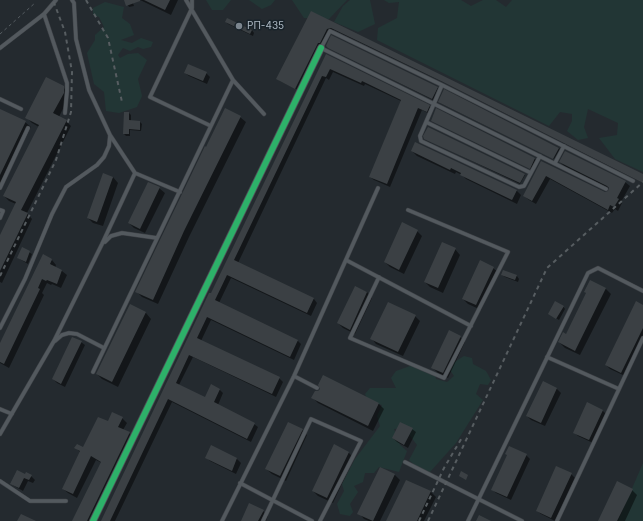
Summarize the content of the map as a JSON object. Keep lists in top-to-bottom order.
{
  "places": ["РП-435"]
}
